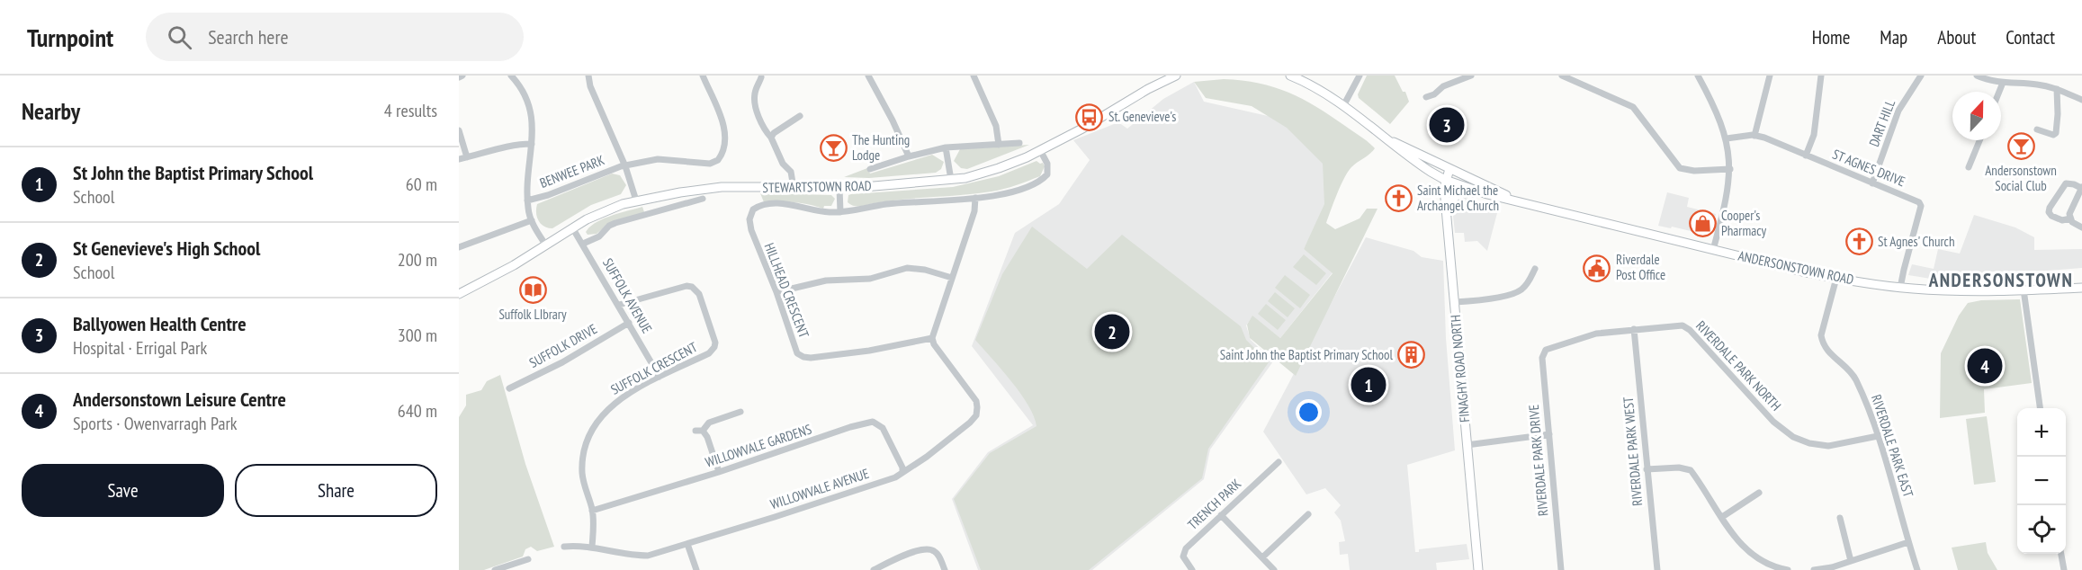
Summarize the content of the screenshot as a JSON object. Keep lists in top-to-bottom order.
{
  "streets": {
    "main road": ["STEWARTSTOWN ROAD", "ANDERSONSTOWN ROAD", "FINAGHY ROAD NORTH"],
    "street": [
      "DART HILL",
      "ST AGNES DRIVE",
      "BENWEE PARK",
      "HILLHEAD CRESCENT",
      "SUFFOLK AVENUE",
      "SUFFOLK DRIVE",
      "RIVERDALE PARK NORTH",
      "SUFFOLK CRESCENT",
      "WILLOWVALE GARDENS",
      "RIVERDALE PARK EAST",
      "RIVERDALE PARK WEST",
      "RIVERDALE PARK DRIVE",
      "WILLOWVALE AVENUE",
      "TRENCH PARK"
    ]
  },
  "crossings": [
    ["DART HILL", "ST AGNES DRIVE"],
    ["ST AGNES DRIVE", "ANDERSONSTOWN ROAD"],
    ["STEWARTSTOWN ROAD", "HILLHEAD CRESCENT"],
    ["STEWARTSTOWN ROAD", "SUFFOLK AVENUE"],
    ["ANDERSONSTOWN ROAD", "FINAGHY ROAD NORTH"],
    ["ANDERSONSTOWN ROAD", "RIVERDALE PARK EAST"],
    ["HILLHEAD CRESCENT", "WILLOWVALE AVENUE"],
    ["SUFFOLK AVENUE", "SUFFOLK DRIVE"],
    ["SUFFOLK AVENUE", "SUFFOLK CRESCENT"],
    ["RIVERDALE PARK NORTH", "RIVERDALE PARK EAST"],
    ["RIVERDALE PARK NORTH", "RIVERDALE PARK WEST"],
    ["RIVERDALE PARK NORTH", "RIVERDALE PARK DRIVE"],
    ["SUFFOLK CRESCENT", "WILLOWVALE GARDENS"],
    ["SUFFOLK CRESCENT", "WILLOWVALE AVENUE"],
    ["WILLOWVALE GARDENS", "WILLOWVALE AVENUE"]
  ],
  "districts": ["ANDERSONSTOWN"],
  "places": {
    "bus stop": ["St. Genevieve's"],
    "bar": ["Andersonstown Social Club", "The Hunting Lodge"],
    "church": ["Saint Michael the Archangel Church", "St Agnes' Church"],
    "shop": ["Cooper's Pharmacy"],
    "public building": ["Riverdale Post Office"],
    "library": ["Suffolk LIbrary"],
    "building": ["Saint John the Baptist Primary School"]
  },
  "north": "top",
  "page": {
    "header": "Turnpoint",
    "search": "Search here",
    "nav": [
      "Home",
      "Map",
      "About",
      "Contact"
    ],
    "heading": ["Nearby", "4 results"],
    "pins": [
      "3",
      "2",
      "4",
      "1"
    ],
    "list": [
      {
        "mark": "1",
        "name": "St John the Baptist Primary School",
        "note": "School",
        "value": "60 m"
      },
      {
        "mark": "2",
        "name": "St Genevieve's High School",
        "note": "School",
        "value": "200 m"
      },
      {
        "mark": "3",
        "name": "Ballyowen Health Centre",
        "note": "Hospital · Errigal Park",
        "value": "300 m"
      },
      {
        "mark": "4",
        "name": "Andersonstown Leisure Centre",
        "note": "Sports · Owenvarragh Park",
        "value": "640 m"
      }
    ],
    "map_buttons": ["+", "−"],
    "buttons": ["Save", "Share"]
  }
}
